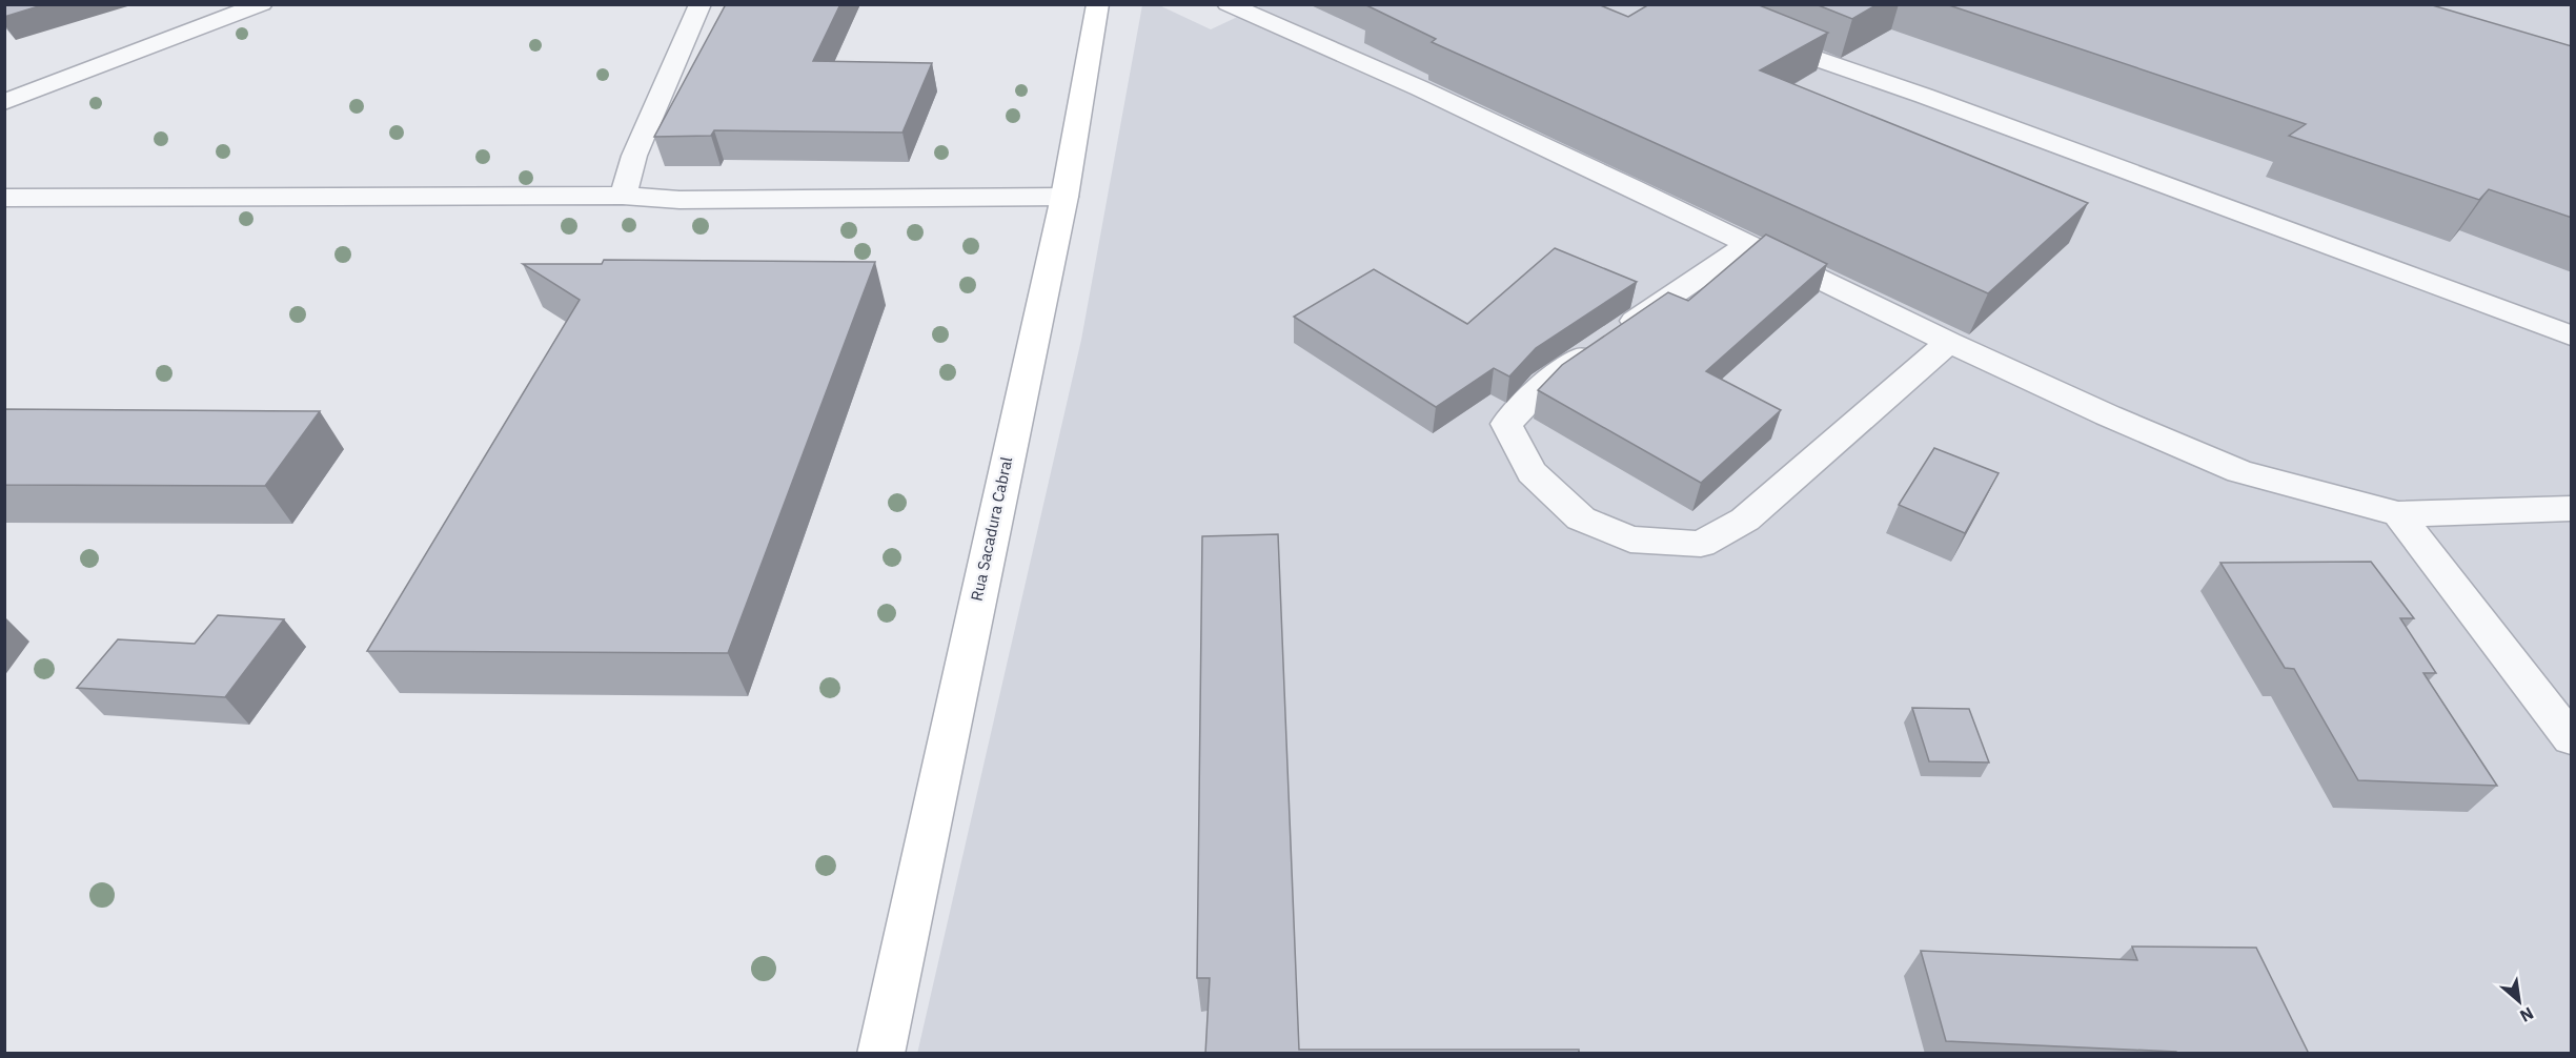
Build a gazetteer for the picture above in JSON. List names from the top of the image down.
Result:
{
  "streets": {
    "main road": ["Rua Sacadura Cabral"]
  },
  "north": "bottom right"
}
